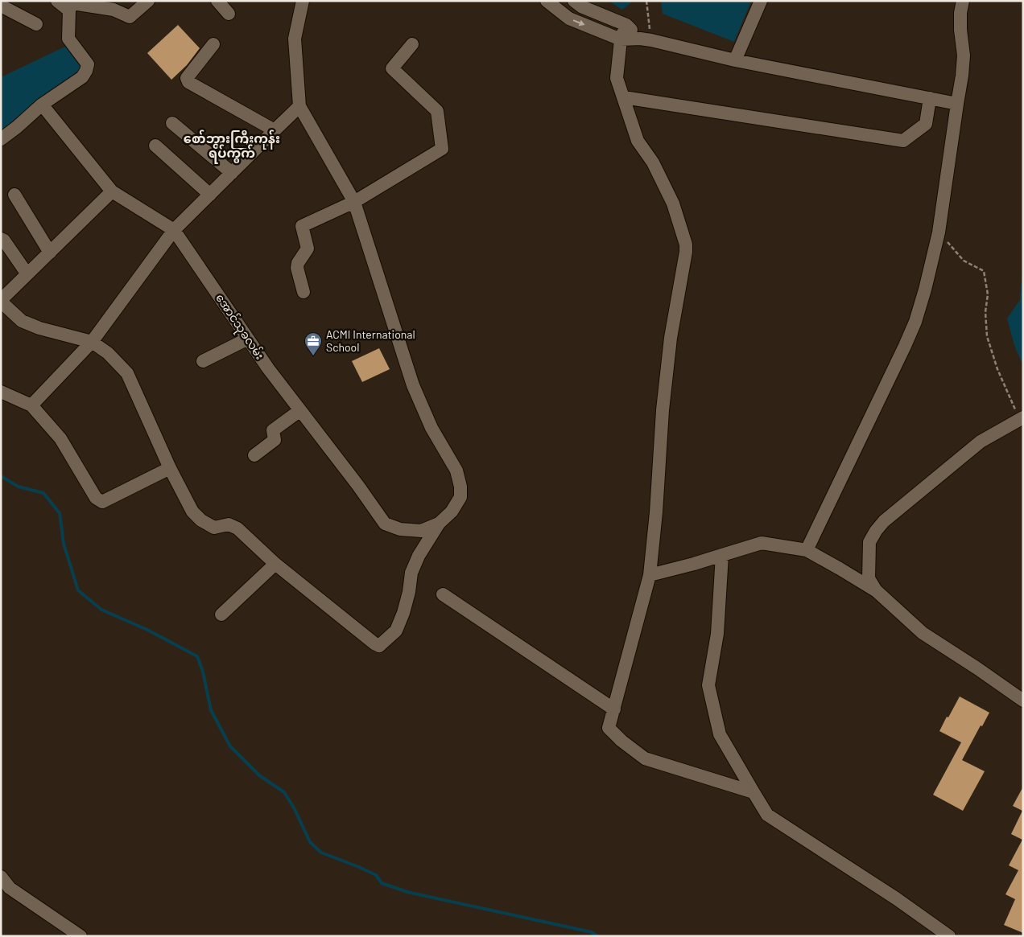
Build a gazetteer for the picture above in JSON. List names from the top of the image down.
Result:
{
  "streets": {
    "street": ["အောင်သုခလမ်း"]
  },
  "districts": ["စော်ဘွားကြီးကုန်း ရပ်ကွက်"],
  "places": {
    "office": ["ACMI International School"]
  }
}
